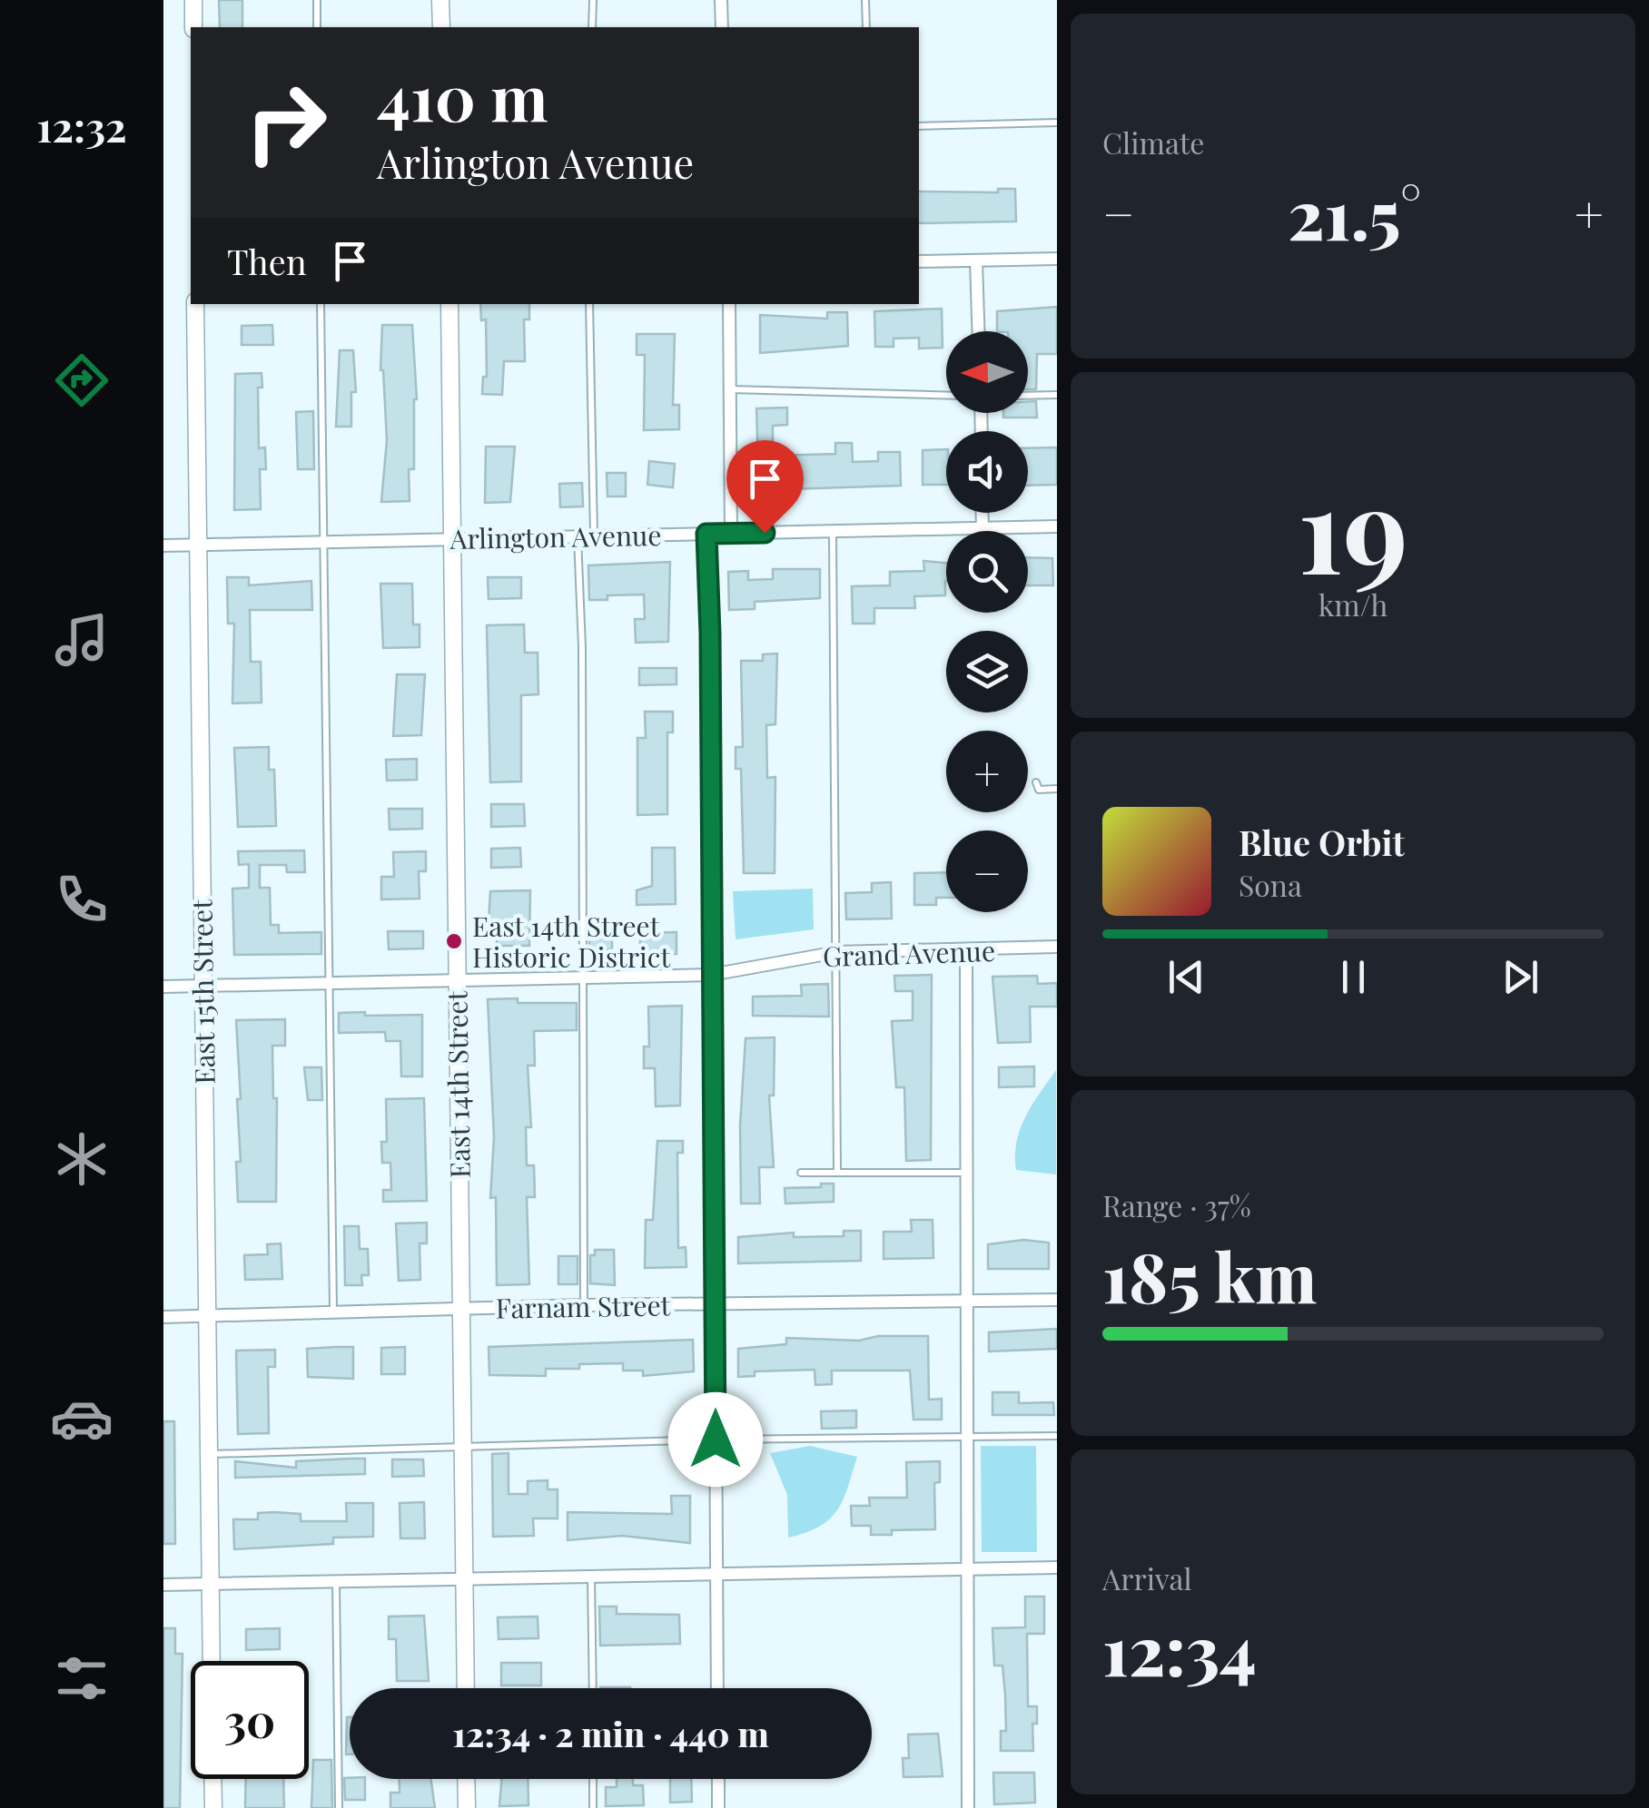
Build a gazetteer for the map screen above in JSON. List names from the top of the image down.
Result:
{
  "streets": {
    "street": [
      "Arlington Avenue",
      "Grand Avenue",
      "East 15th Street",
      "East 14th Street",
      "Farnam Street"
    ]
  },
  "crossings": [
    ["Arlington Avenue", "East 15th Street"],
    ["Arlington Avenue", "East 14th Street"],
    ["Grand Avenue", "East 15th Street"],
    ["Grand Avenue", "East 14th Street"],
    ["East 15th Street", "Farnam Street"],
    ["East 14th Street", "Farnam Street"]
  ],
  "places": ["East 14th Street Historic District"],
  "north": "left",
  "page": {
    "tabs": "12:32",
    "tile": [
      "Climate",
      ["19", "km/h"],
      ["Range · 37%", "185 km"],
      ["Arrival", "12:34"]
    ],
    "turn": ["410 m", "Arlington Avenue"],
    "heat": ["−", "21.5°", "+"],
    "then": "Then",
    "map_buttons": ["+", "−"],
    "song": ["Blue Orbit", "Sona"],
    "limit": "30",
    "trip": "12:34 · 2 min · 440 m"
  }
}
